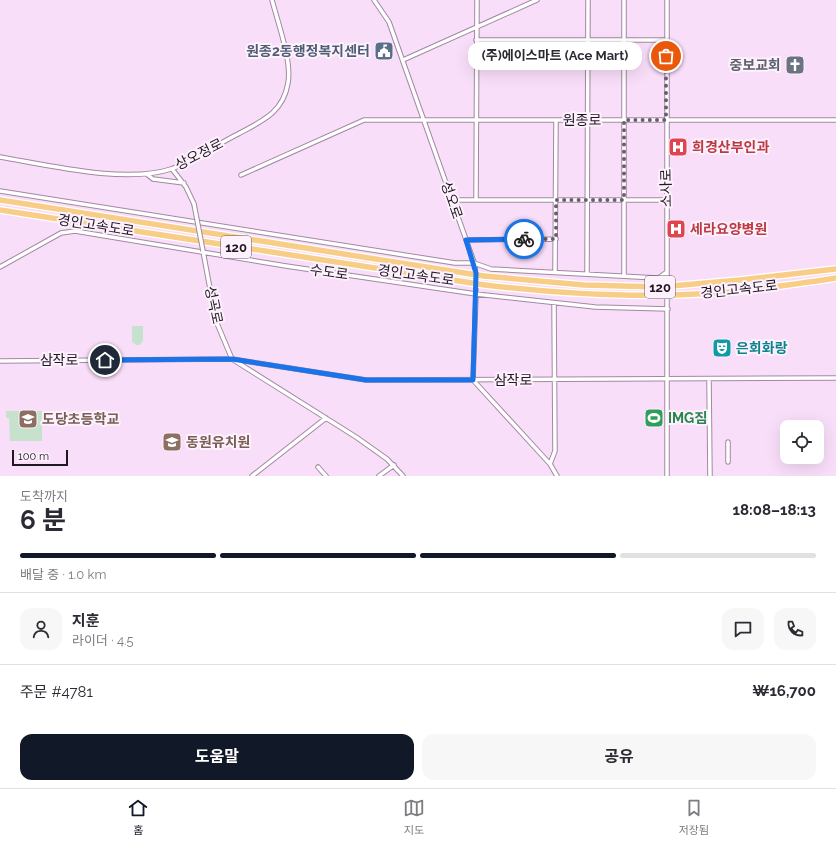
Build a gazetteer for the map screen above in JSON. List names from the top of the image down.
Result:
{
  "streets": {
    "highway": ["경인고속도로", "120"],
    "street": [
      "원종로",
      "상오정로",
      "소사로",
      "성오로",
      "수도로",
      "성곡로",
      "삼작로"
    ]
  },
  "crossings": [
    ["원종로", "소사로"],
    ["원종로", "성오로"],
    ["상오정로", "성곡로"],
    ["성오로", "수도로"],
    ["성오로", "삼작로"],
    ["수도로", "성곡로"],
    ["성곡로", "삼작로"]
  ],
  "places": {
    "public building": ["원종2동행정복지센터"],
    "other": ["(주)에이스마트 (Ace Mart)"],
    "church": ["중보교회"],
    "hospital": ["희경산부인과", "세라요양병원"],
    "theatre": ["은회화랑"],
    "sports": ["IMG짐"],
    "school or university": ["도당초등학교", "동원유치원"]
  },
  "scale_bar": "100 m",
  "page": {
    "bubble": "(주)에이스마트 (Ace Mart)",
    "scale": "100 m",
    "heading": ["6 분", "도착까지", "18:08–18:13"],
    "panel": [
      "지훈",
      "라이더 · 4.5",
      "주문 #4781",
      "₩16,700"
    ],
    "bar": "배달 중 · 1.0 km",
    "buttons": ["도움말", "공유"],
    "tabs": ["홈", "지도", "저장됨"]
  }
}
